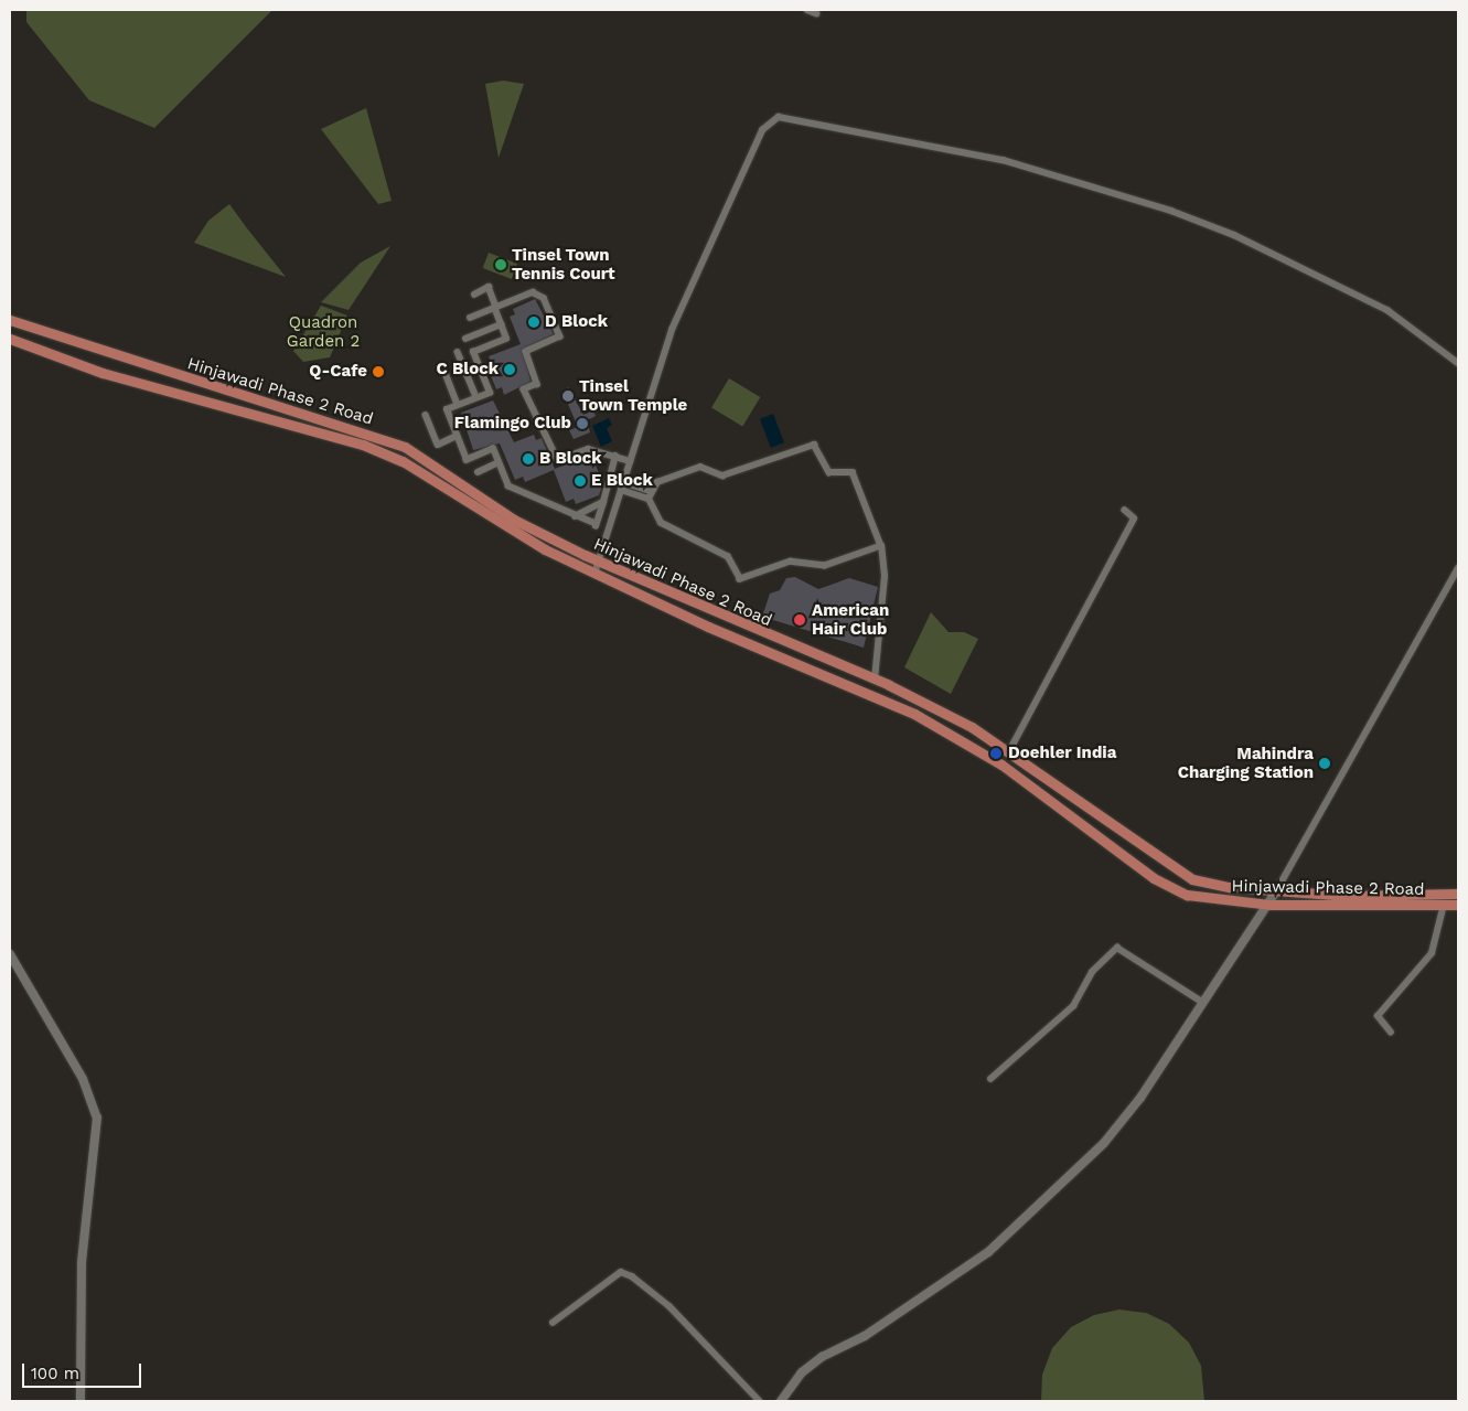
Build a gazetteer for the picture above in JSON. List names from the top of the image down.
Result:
{
  "streets": {
    "main road": ["Hinjawadi Phase 2 Road"]
  },
  "parks": ["Quadron Garden 2"],
  "places": [
    "Tinsel Town Tennis Court",
    "D Block",
    "C Block",
    "Q-Cafe",
    "Tinsel Town Temple",
    "Flamingo Club",
    "B Block",
    "E Block",
    "American Hair Club",
    "Doehler India",
    "Mahindra Charging Station"
  ],
  "scale_bar": "100 m"
}
